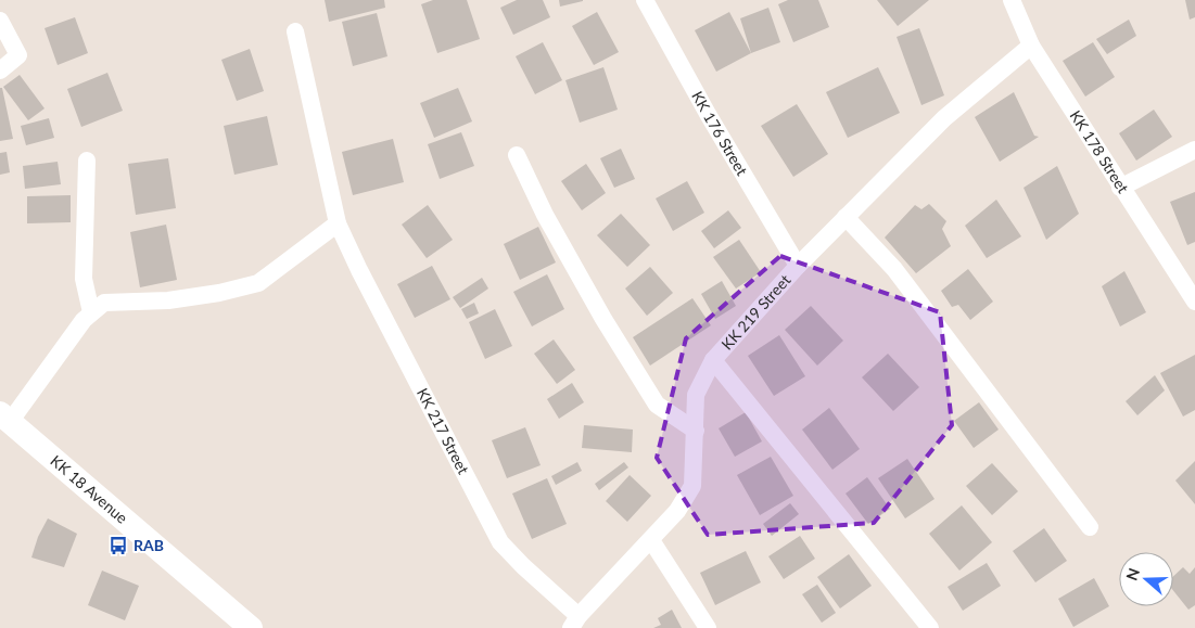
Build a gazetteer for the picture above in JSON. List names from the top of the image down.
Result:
{
  "streets": {
    "main road": ["KK 18 Avenue"],
    "street": [
      "KK 176 Street",
      "KK 178 Street",
      "KK 219 Street",
      "KK 217 Street"
    ]
  },
  "crossings": [
    ["KK 176 Street", "KK 219 Street"],
    ["KK 178 Street", "KK 219 Street"],
    ["KK 219 Street", "KK 217 Street"]
  ],
  "places": {
    "bus stop": ["RAB"]
  },
  "north": "left"
}
